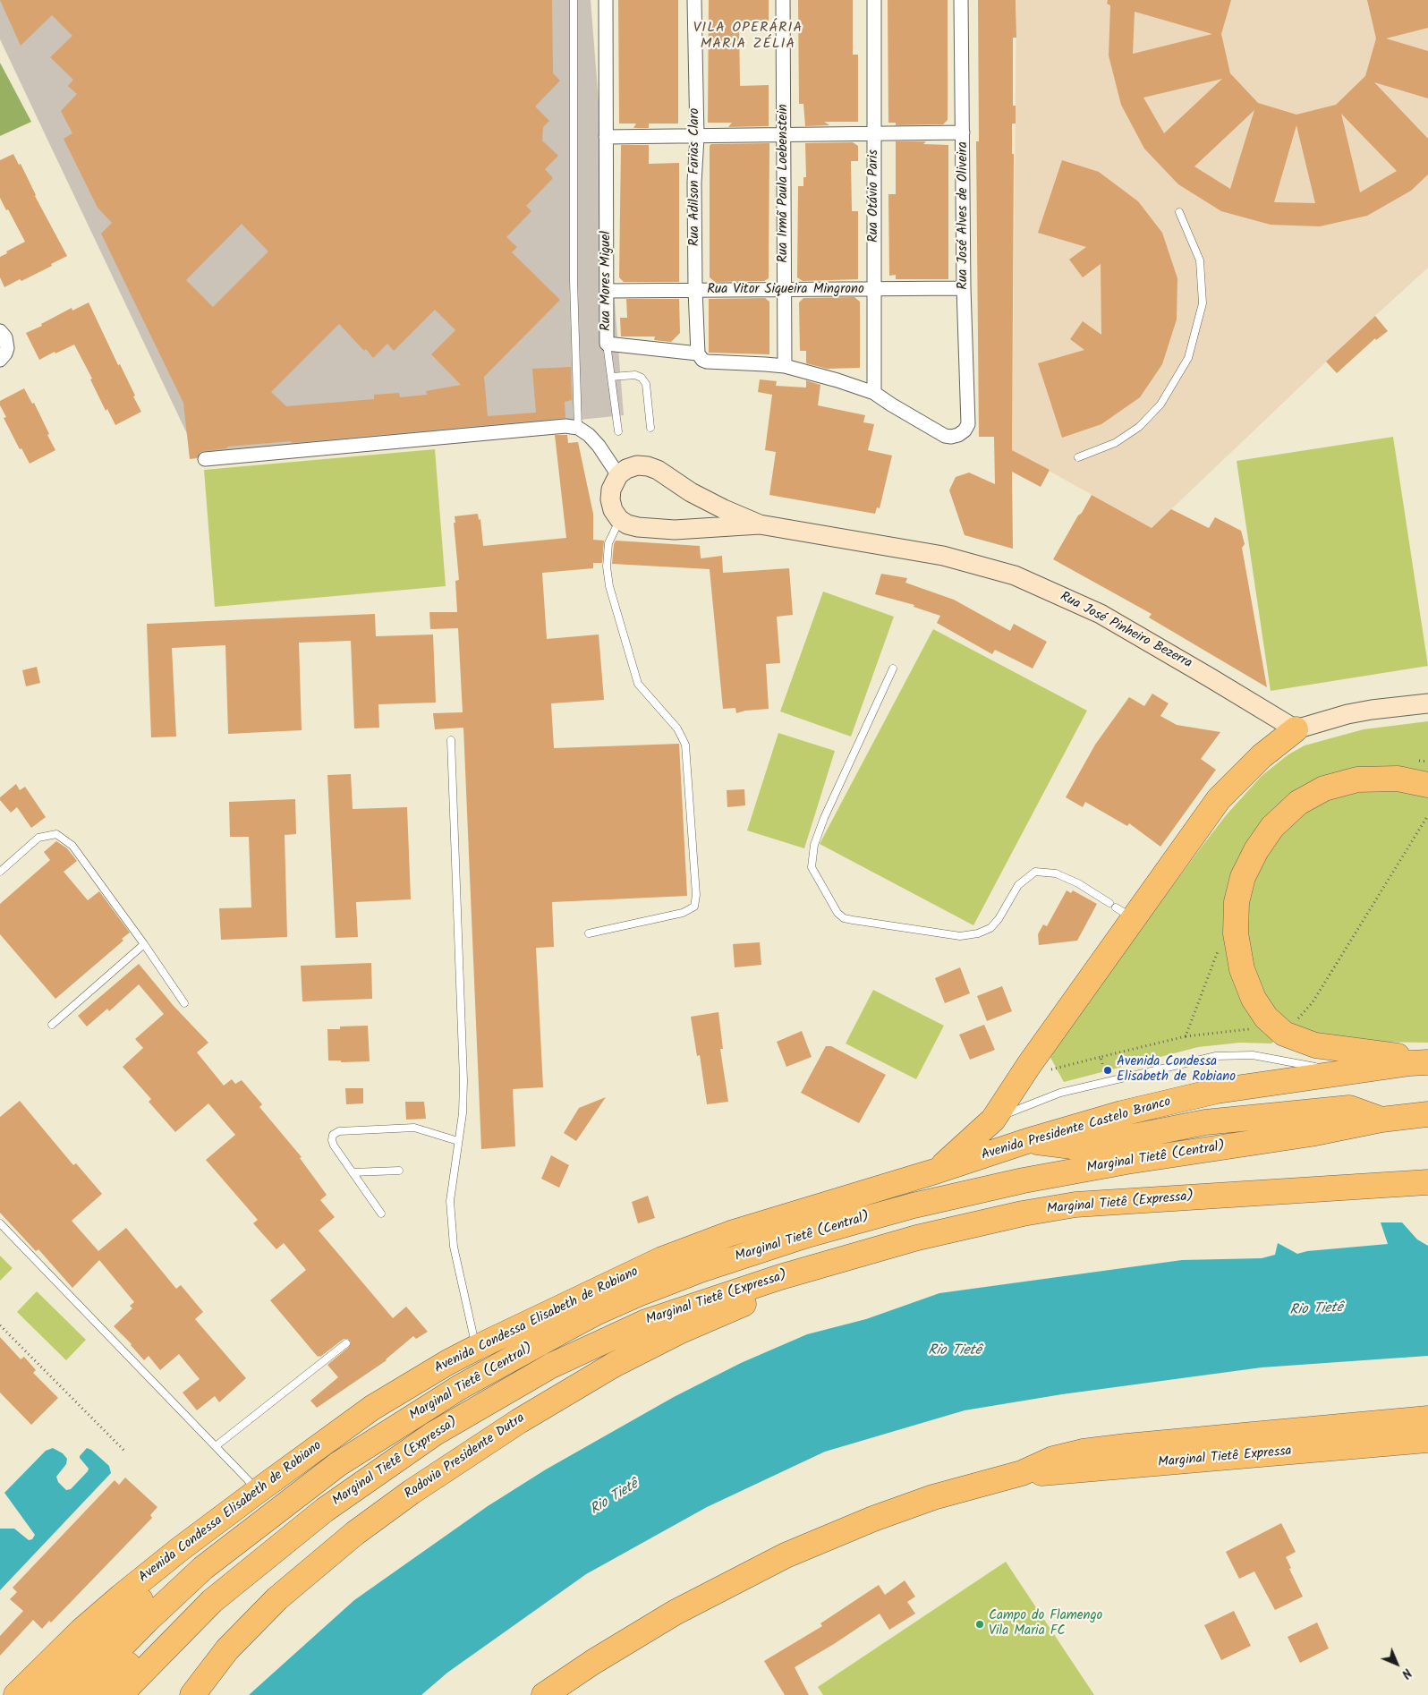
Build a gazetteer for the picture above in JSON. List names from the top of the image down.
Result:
{
  "streets": {
    "highway": [
      "Avenida Presidente Castelo Branco",
      "Marginal Tietê (Central)",
      "Marginal Tietê (Expressa)",
      "Avenida Condessa Elisabeth de Robiano",
      "Rodovia Presidente Dutra",
      "Marginal Tietê Expressa"
    ],
    "street": [
      "Rua Adilson Farias Claro",
      "Rua Irmã Paula Loebenstein",
      "Rua Otávio Paris",
      "Rua José Alves de Oliveira",
      "Rua Mores Miguel",
      "Rua Vitor Siqueira Mingrono",
      "Rua José Pinheiro Bezerra"
    ]
  },
  "crossings": [
    ["Rua Adilson Farias Claro", "Rua Mores Miguel"],
    ["Rua Adilson Farias Claro", "Rua Vitor Siqueira Mingrono"],
    ["Rua Irmã Paula Loebenstein", "Rua Mores Miguel"],
    ["Rua Irmã Paula Loebenstein", "Rua Vitor Siqueira Mingrono"],
    ["Rua Otávio Paris", "Rua Mores Miguel"],
    ["Rua Otávio Paris", "Rua Vitor Siqueira Mingrono"],
    ["Rua José Alves de Oliveira", "Rua Mores Miguel"],
    ["Rua José Alves de Oliveira", "Rua Vitor Siqueira Mingrono"],
    ["Rua Mores Miguel", "Rua Vitor Siqueira Mingrono"],
    ["Avenida Presidente Castelo Branco", "Avenida Condessa Elisabeth de Robiano"],
    ["Marginal Tietê (Expressa)", "Rodovia Presidente Dutra"]
  ],
  "districts": ["VILA OPERÁRIA MARIA ZÉLIA"],
  "water": ["Rio Tietê"],
  "places": ["Avenida Condessa Elisabeth de Robiano", "Campo do Flamengo Vila Maria FC"],
  "north": "bottom right"
}
